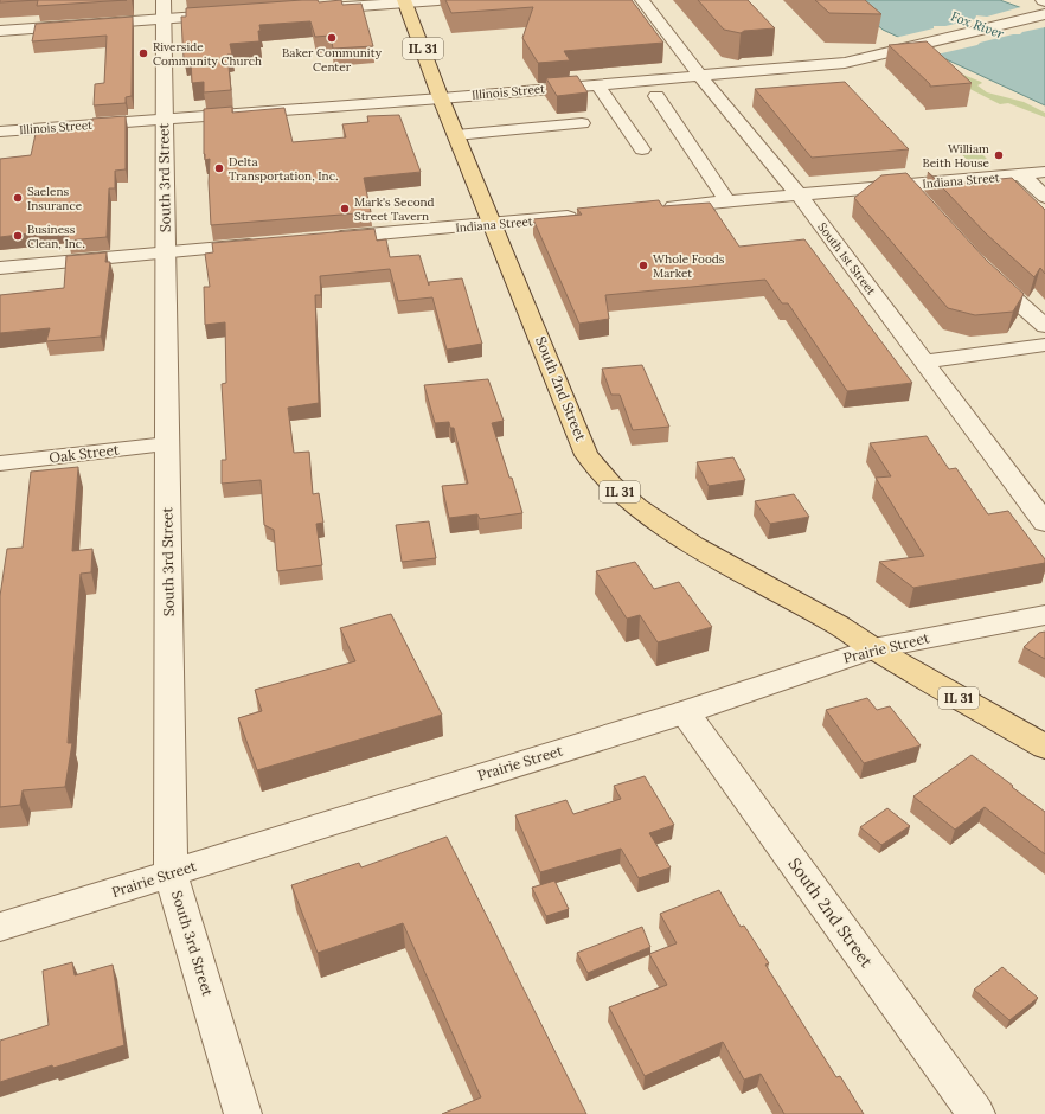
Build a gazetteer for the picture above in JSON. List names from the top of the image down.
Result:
{
  "streets": {
    "main road": ["IL 31", "South 2nd Street"],
    "street": [
      "Illinois Street",
      "South 3rd Street",
      "Indiana Street",
      "South 1st Street",
      "Oak Street",
      "Prairie Street"
    ]
  },
  "crossings": [
    ["IL 31", "South 2nd Street"],
    ["IL 31", "Prairie Street"],
    ["Illinois Street", "South 3rd Street"],
    ["Illinois Street", "South 1st Street"],
    ["Illinois Street", "South 2nd Street"],
    ["South 3rd Street", "Oak Street"],
    ["South 3rd Street", "Prairie Street"],
    ["Indiana Street", "South 1st Street"],
    ["Indiana Street", "South 2nd Street"],
    ["South 2nd Street", "Prairie Street"]
  ],
  "water": ["Fox River"],
  "places": [
    "Baker Community Center",
    "Riverside Community Church",
    "William Beith House",
    "Delta Transportation, Inc.",
    "Saelens Insurance",
    "Mark's Second Street Tavern",
    "Business Clean, Inc.",
    "Whole Foods Market"
  ]
}
